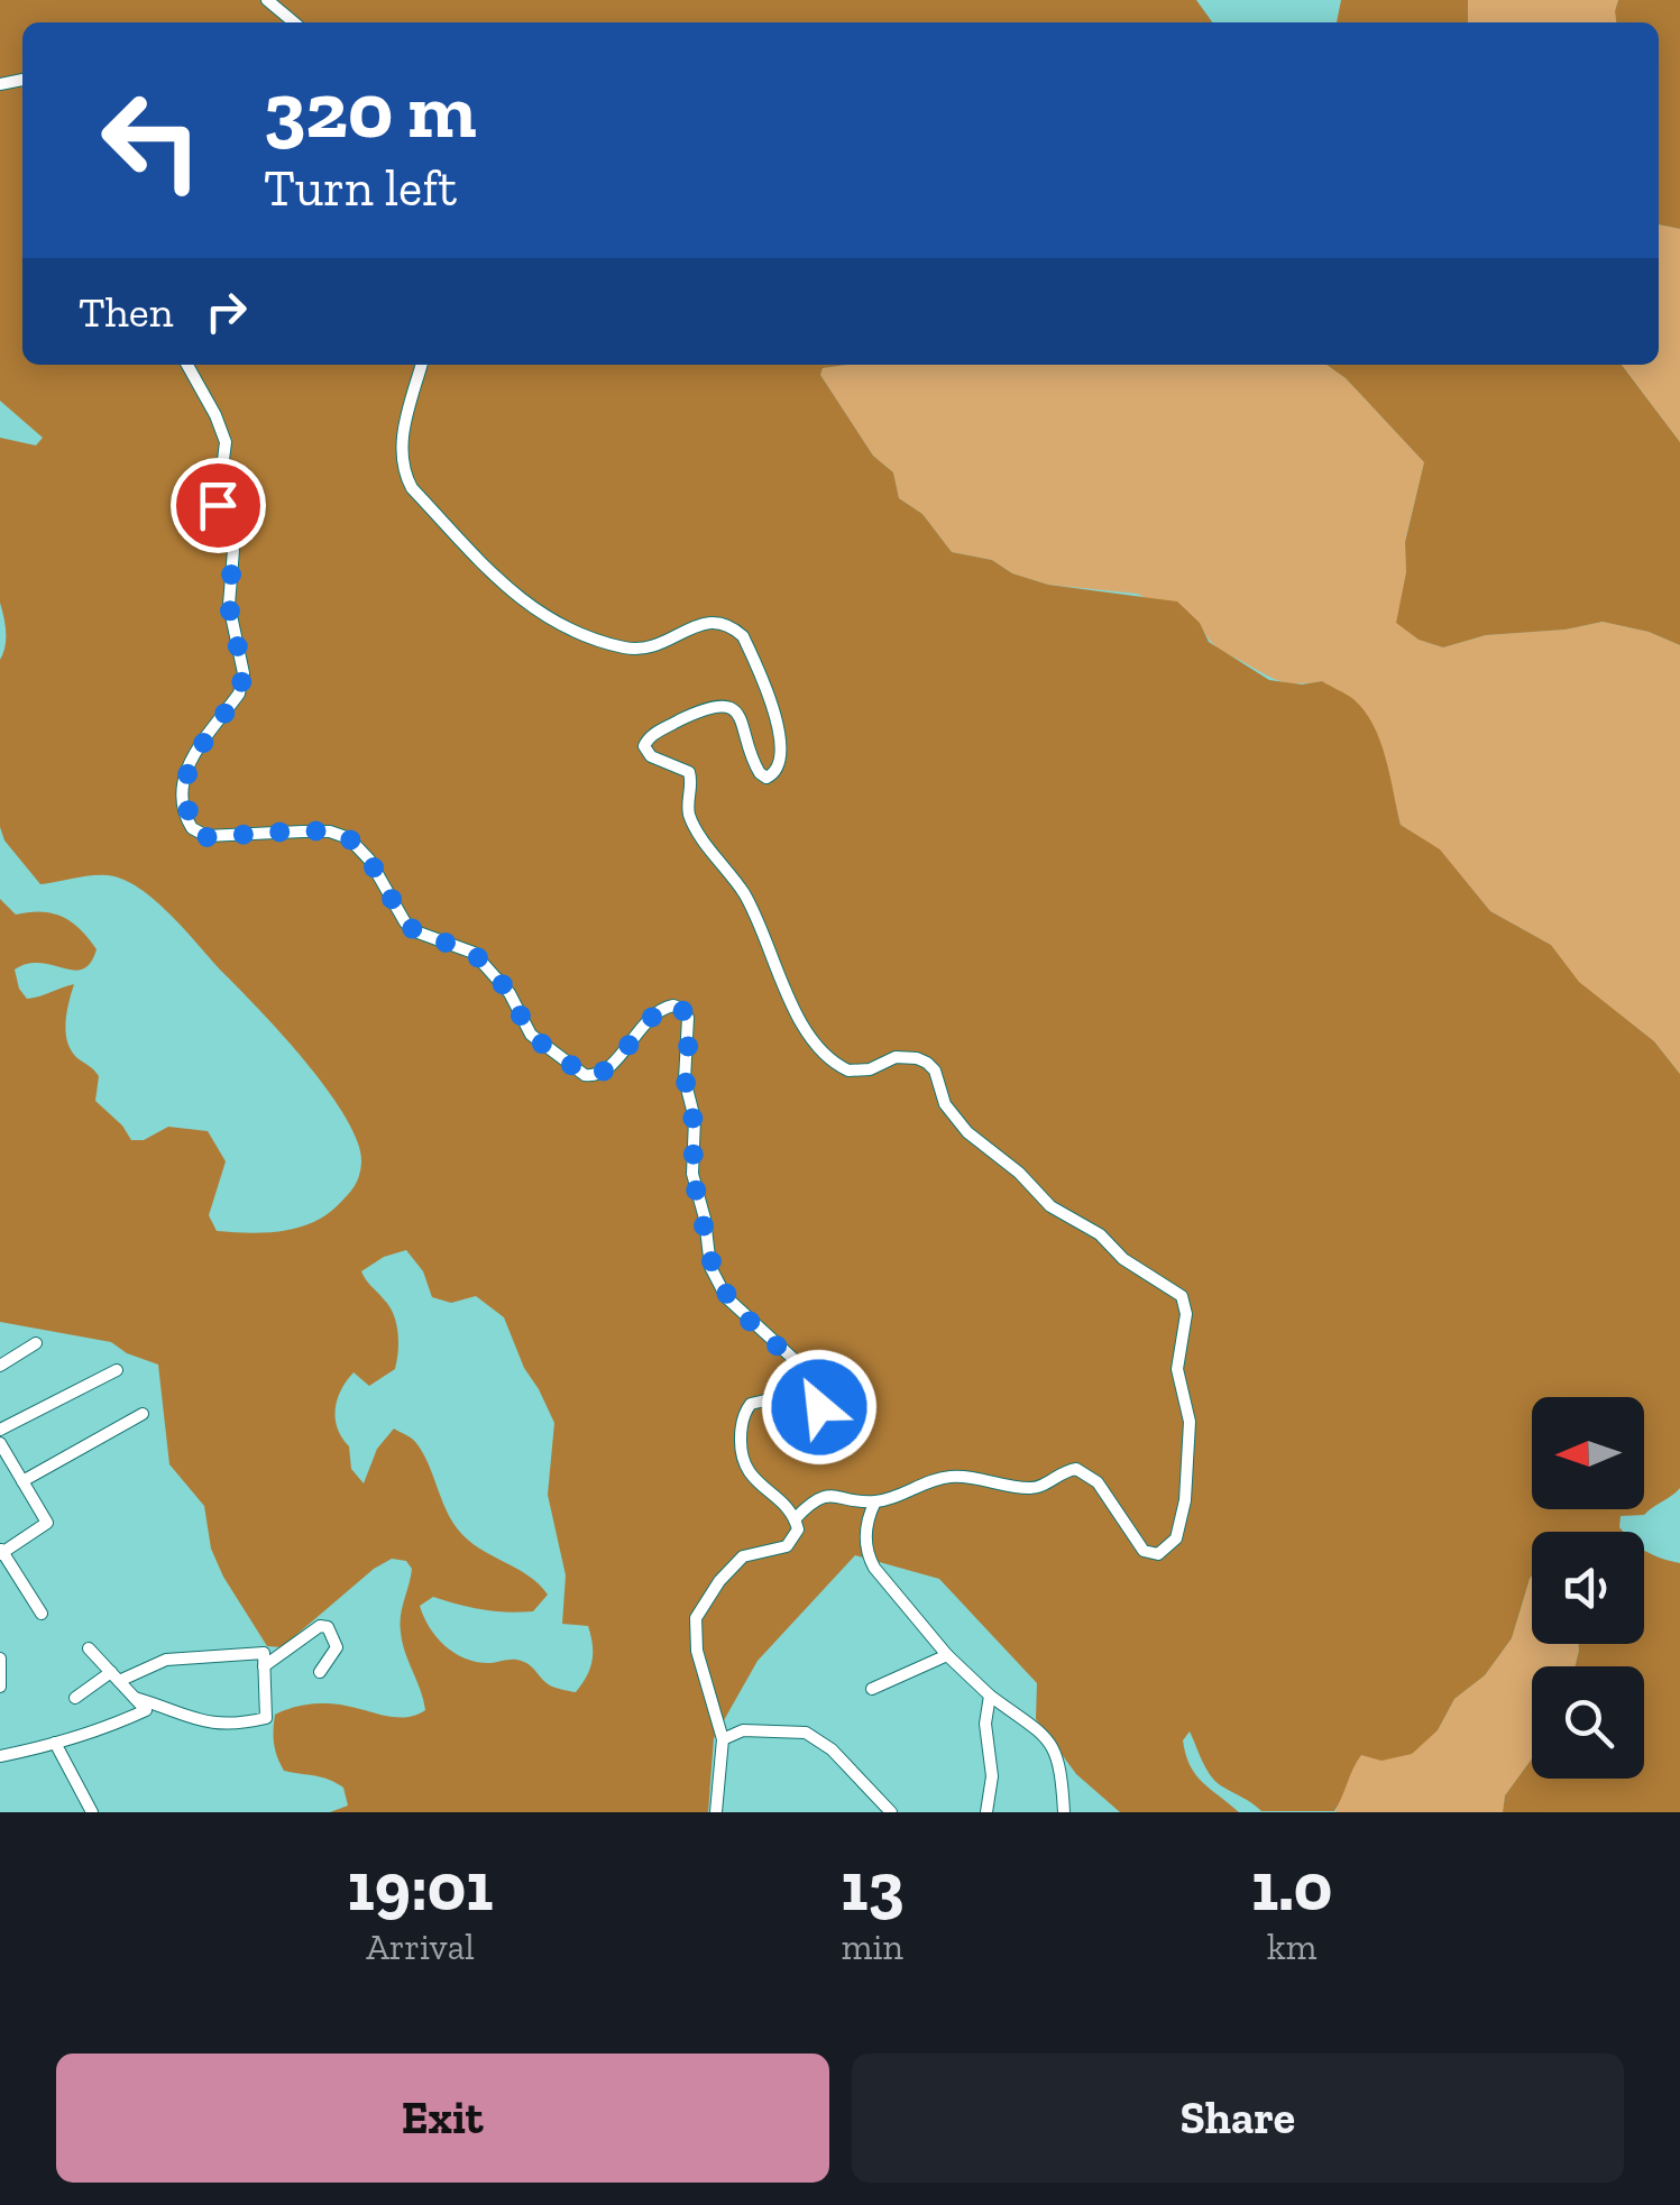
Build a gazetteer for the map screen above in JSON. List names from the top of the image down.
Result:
{
  "north": "left",
  "page": {
    "turn": ["320 m", "Turn left"],
    "then": "Then",
    "eta": [
      "19:01",
      "Arrival",
      "13",
      "min",
      "1.0",
      "km"
    ],
    "buttons": ["Exit", "Share"]
  }
}
